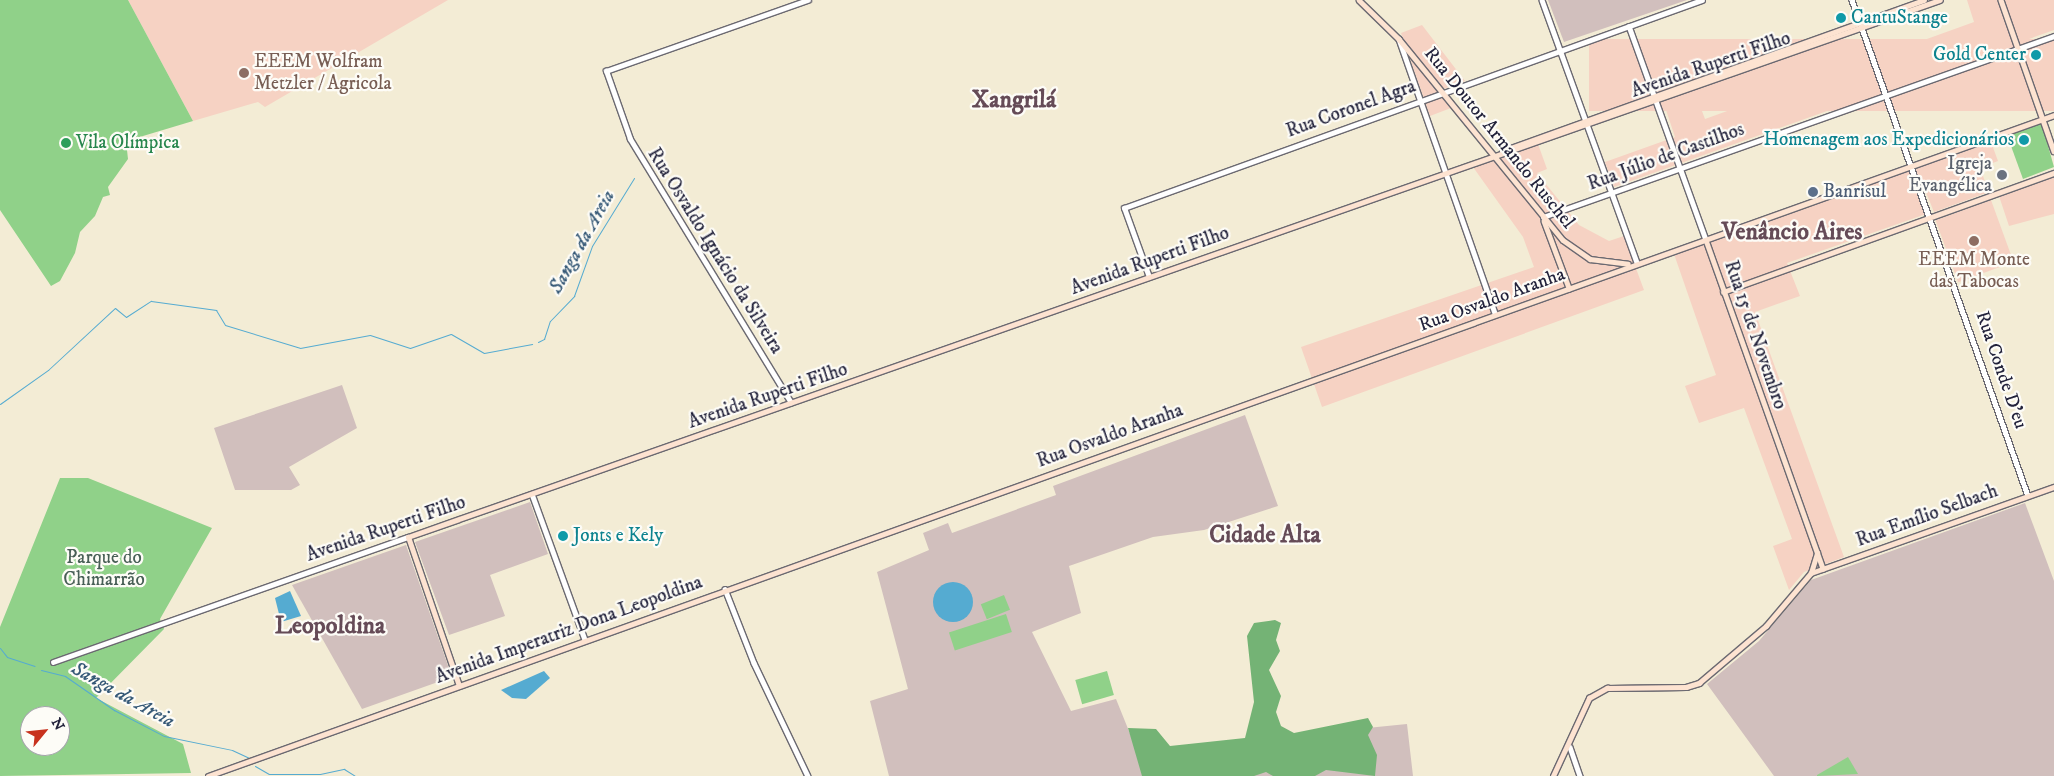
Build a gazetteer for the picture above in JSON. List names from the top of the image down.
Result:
{
  "streets": {
    "main road": [
      "Avenida Ruperti Filho",
      "Rua Doutor Armando Ruschel",
      "Rua Osvaldo Aranha",
      "Rua 15 de Novembro",
      "Rua Emílio Selbach",
      "Avenida Imperatriz Dona Leopoldina"
    ],
    "street": [
      "Rua Coronel Agra",
      "Rua Júlio de Castilhos",
      "Rua Osvaldo Ignácio da Silveira",
      "Rua Conde D'eu"
    ]
  },
  "crossings": [
    ["Avenida Ruperti Filho", "Rua Coronel Agra"],
    ["Avenida Ruperti Filho", "Rua Doutor Armando Ruschel"],
    ["Avenida Ruperti Filho", "Rua Osvaldo Ignácio da Silveira"],
    ["Avenida Ruperti Filho", "Rua 15 de Novembro"],
    ["Avenida Ruperti Filho", "Rua Conde D'eu"],
    ["Rua Coronel Agra", "Rua Doutor Armando Ruschel"],
    ["Rua Coronel Agra", "Rua 15 de Novembro"],
    ["Rua Doutor Armando Ruschel", "Rua Júlio de Castilhos"],
    ["Rua Doutor Armando Ruschel", "Rua Osvaldo Aranha"],
    ["Rua Júlio de Castilhos", "Rua 15 de Novembro"],
    ["Rua Júlio de Castilhos", "Rua Conde D'eu"],
    ["Rua Osvaldo Aranha", "Rua 15 de Novembro"],
    ["Rua Osvaldo Aranha", "Rua Conde D'eu"],
    ["Rua Osvaldo Aranha", "Avenida Imperatriz Dona Leopoldina"],
    ["Rua 15 de Novembro", "Rua Emílio Selbach"],
    ["Rua Conde D'eu", "Rua Emílio Selbach"]
  ],
  "districts": [
    "Xangrilá",
    "Venâncio Aires",
    "Cidade Alta",
    "Leopoldina"
  ],
  "water": ["Sanga da Areia"],
  "parks": ["Parque do Chimarrão"],
  "places": [
    "CantuStange",
    "Gold Center",
    "EEEM Wolfram Metzler / Agricola",
    "Homenagem aos Expedicionários",
    "Vila Olímpica",
    "Igreja Evangélica",
    "Banrisul",
    "EEEM Monte das Tabocas",
    "Jonts e Kely"
  ],
  "north": "top right"
}
